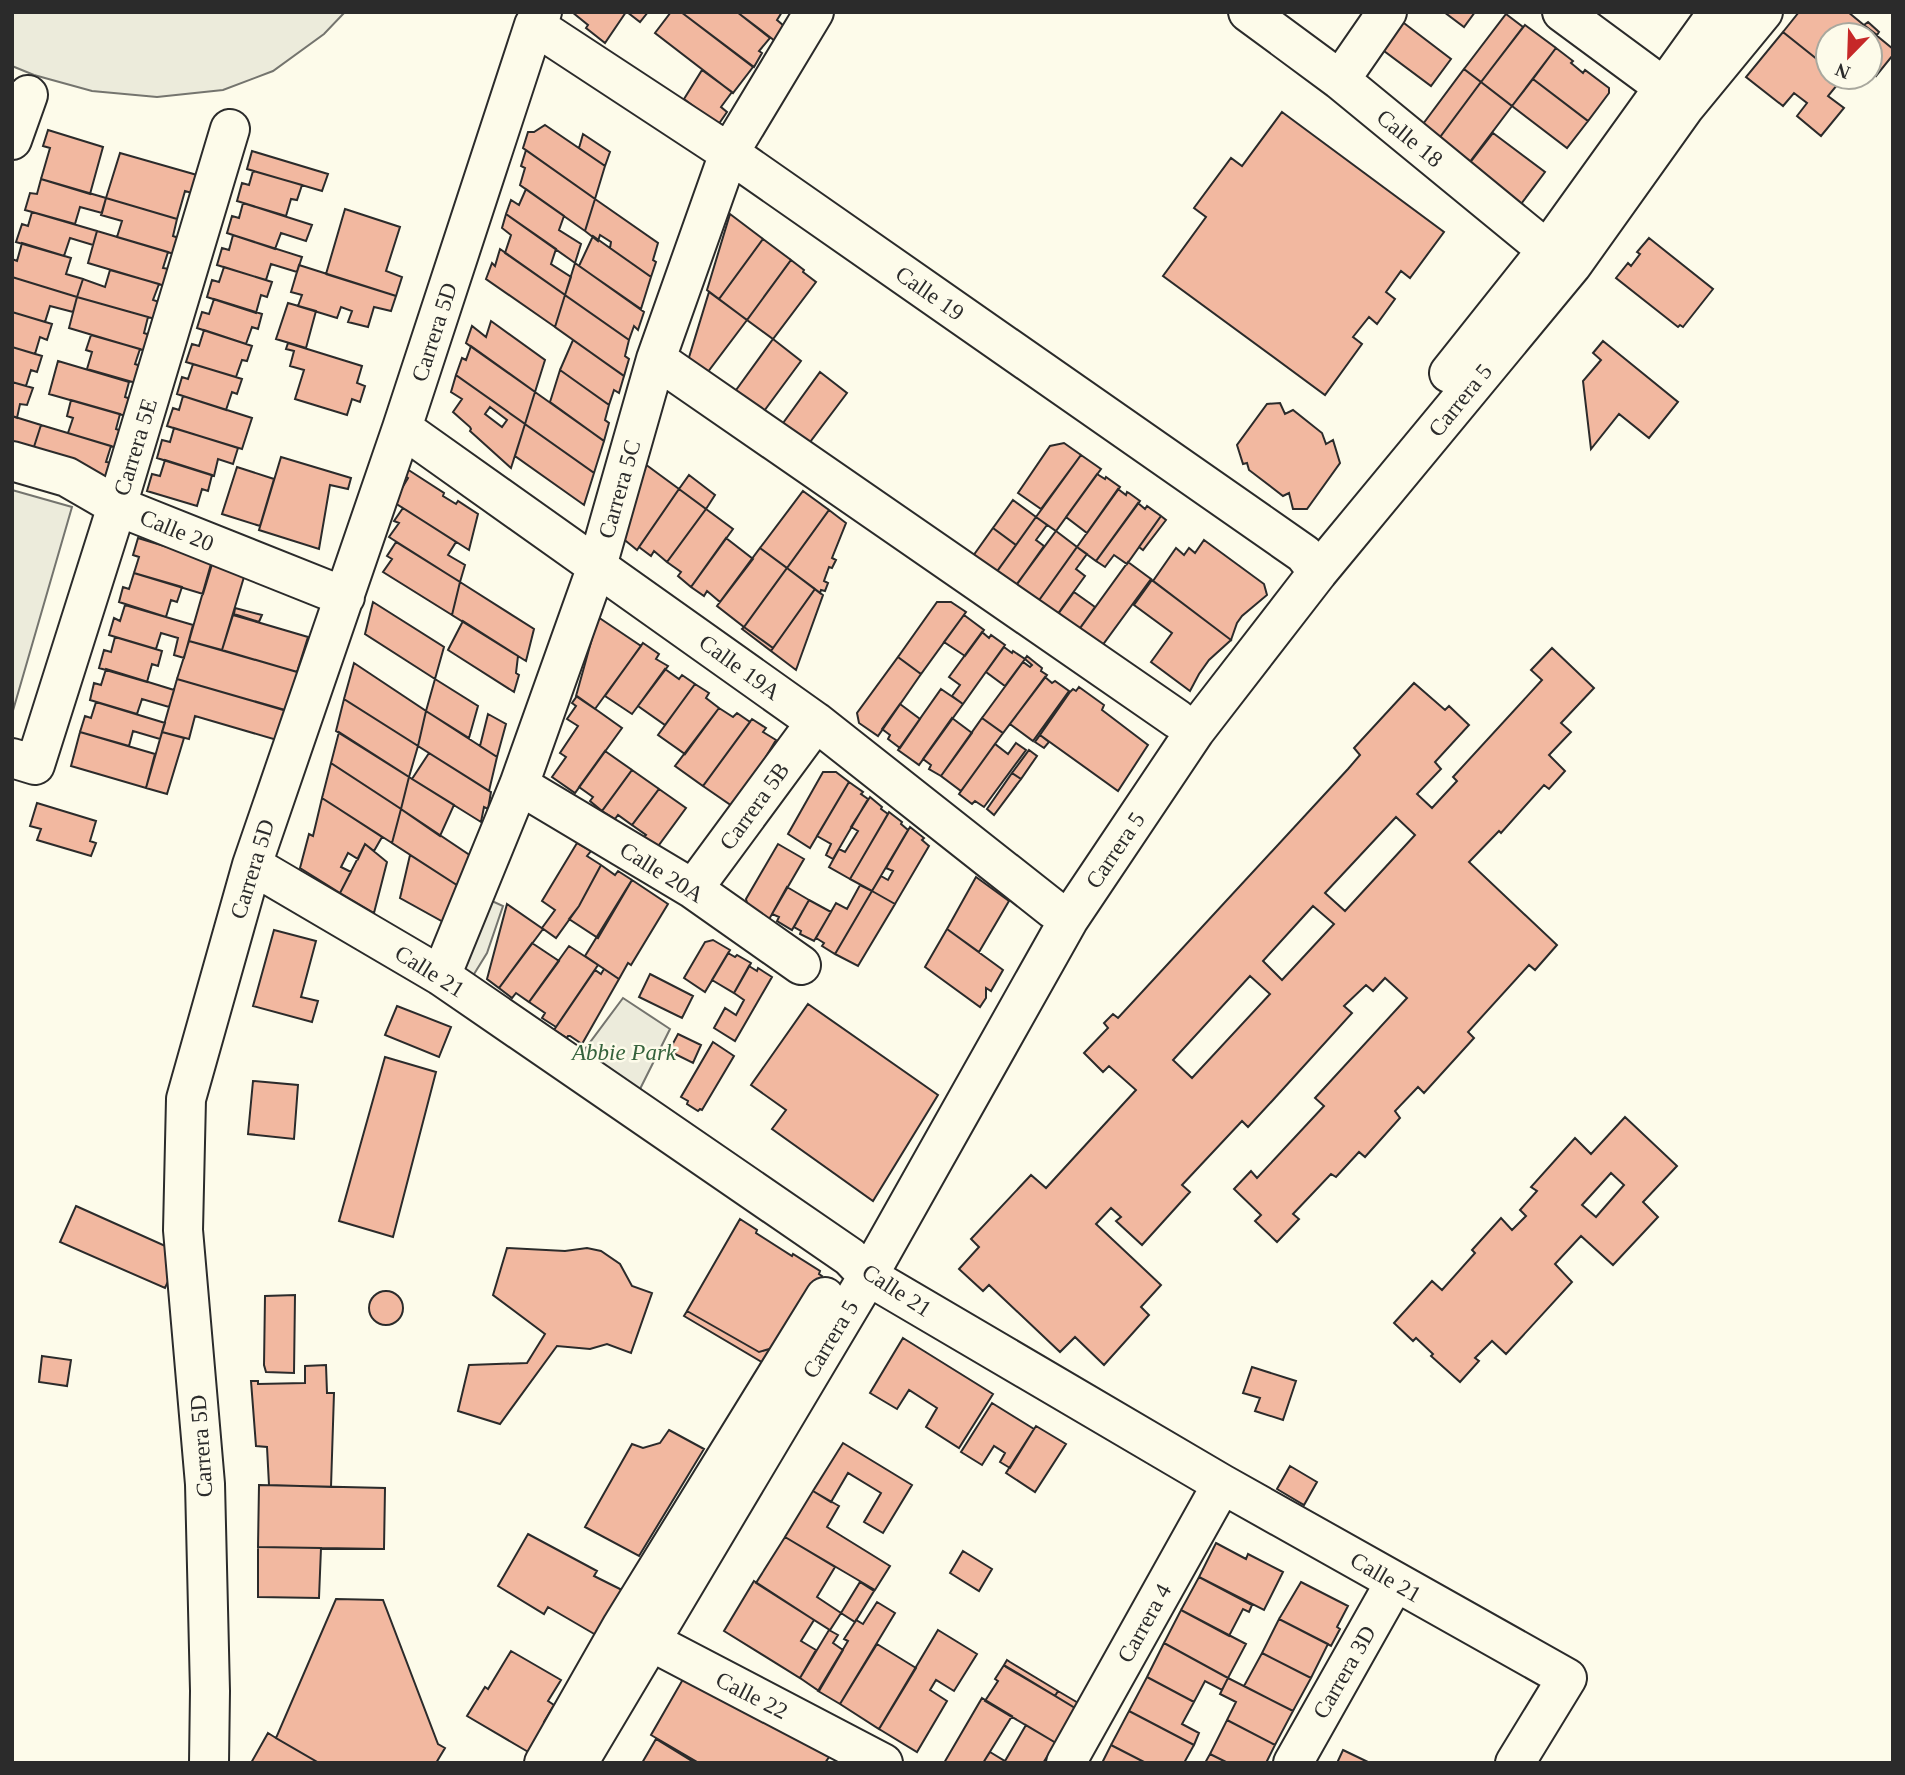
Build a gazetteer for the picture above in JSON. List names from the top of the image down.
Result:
{
  "streets": {
    "street": [
      "Calle 18",
      "Calle 19",
      "Carrera 5D",
      "Carrera 5",
      "Carrera 5E",
      "Carrera 5C",
      "Calle 20",
      "Calle 19A",
      "Carrera 5B",
      "Calle 20A",
      "Calle 21",
      "Carrera 4",
      "Carrera 3D",
      "Calle 22"
    ]
  },
  "crossings": [
    ["Calle 18", "Carrera 5"],
    ["Calle 19", "Carrera 5D"],
    ["Calle 19", "Carrera 5"],
    ["Calle 19", "Carrera 5C"],
    ["Carrera 5D", "Calle 20"],
    ["Carrera 5D", "Calle 19A"],
    ["Carrera 5D", "Calle 21"],
    ["Carrera 5", "Calle 19A"],
    ["Carrera 5", "Calle 21"],
    ["Carrera 5", "Calle 22"],
    ["Carrera 5E", "Calle 20"],
    ["Carrera 5C", "Calle 19A"],
    ["Carrera 5C", "Calle 20A"],
    ["Carrera 5C", "Calle 21"],
    ["Calle 19A", "Carrera 5B"],
    ["Carrera 5B", "Calle 20A"],
    ["Calle 21", "Carrera 4"],
    ["Calle 21", "Carrera 3D"]
  ],
  "parks": ["Abbie Park"],
  "north": "bottom left"
}
